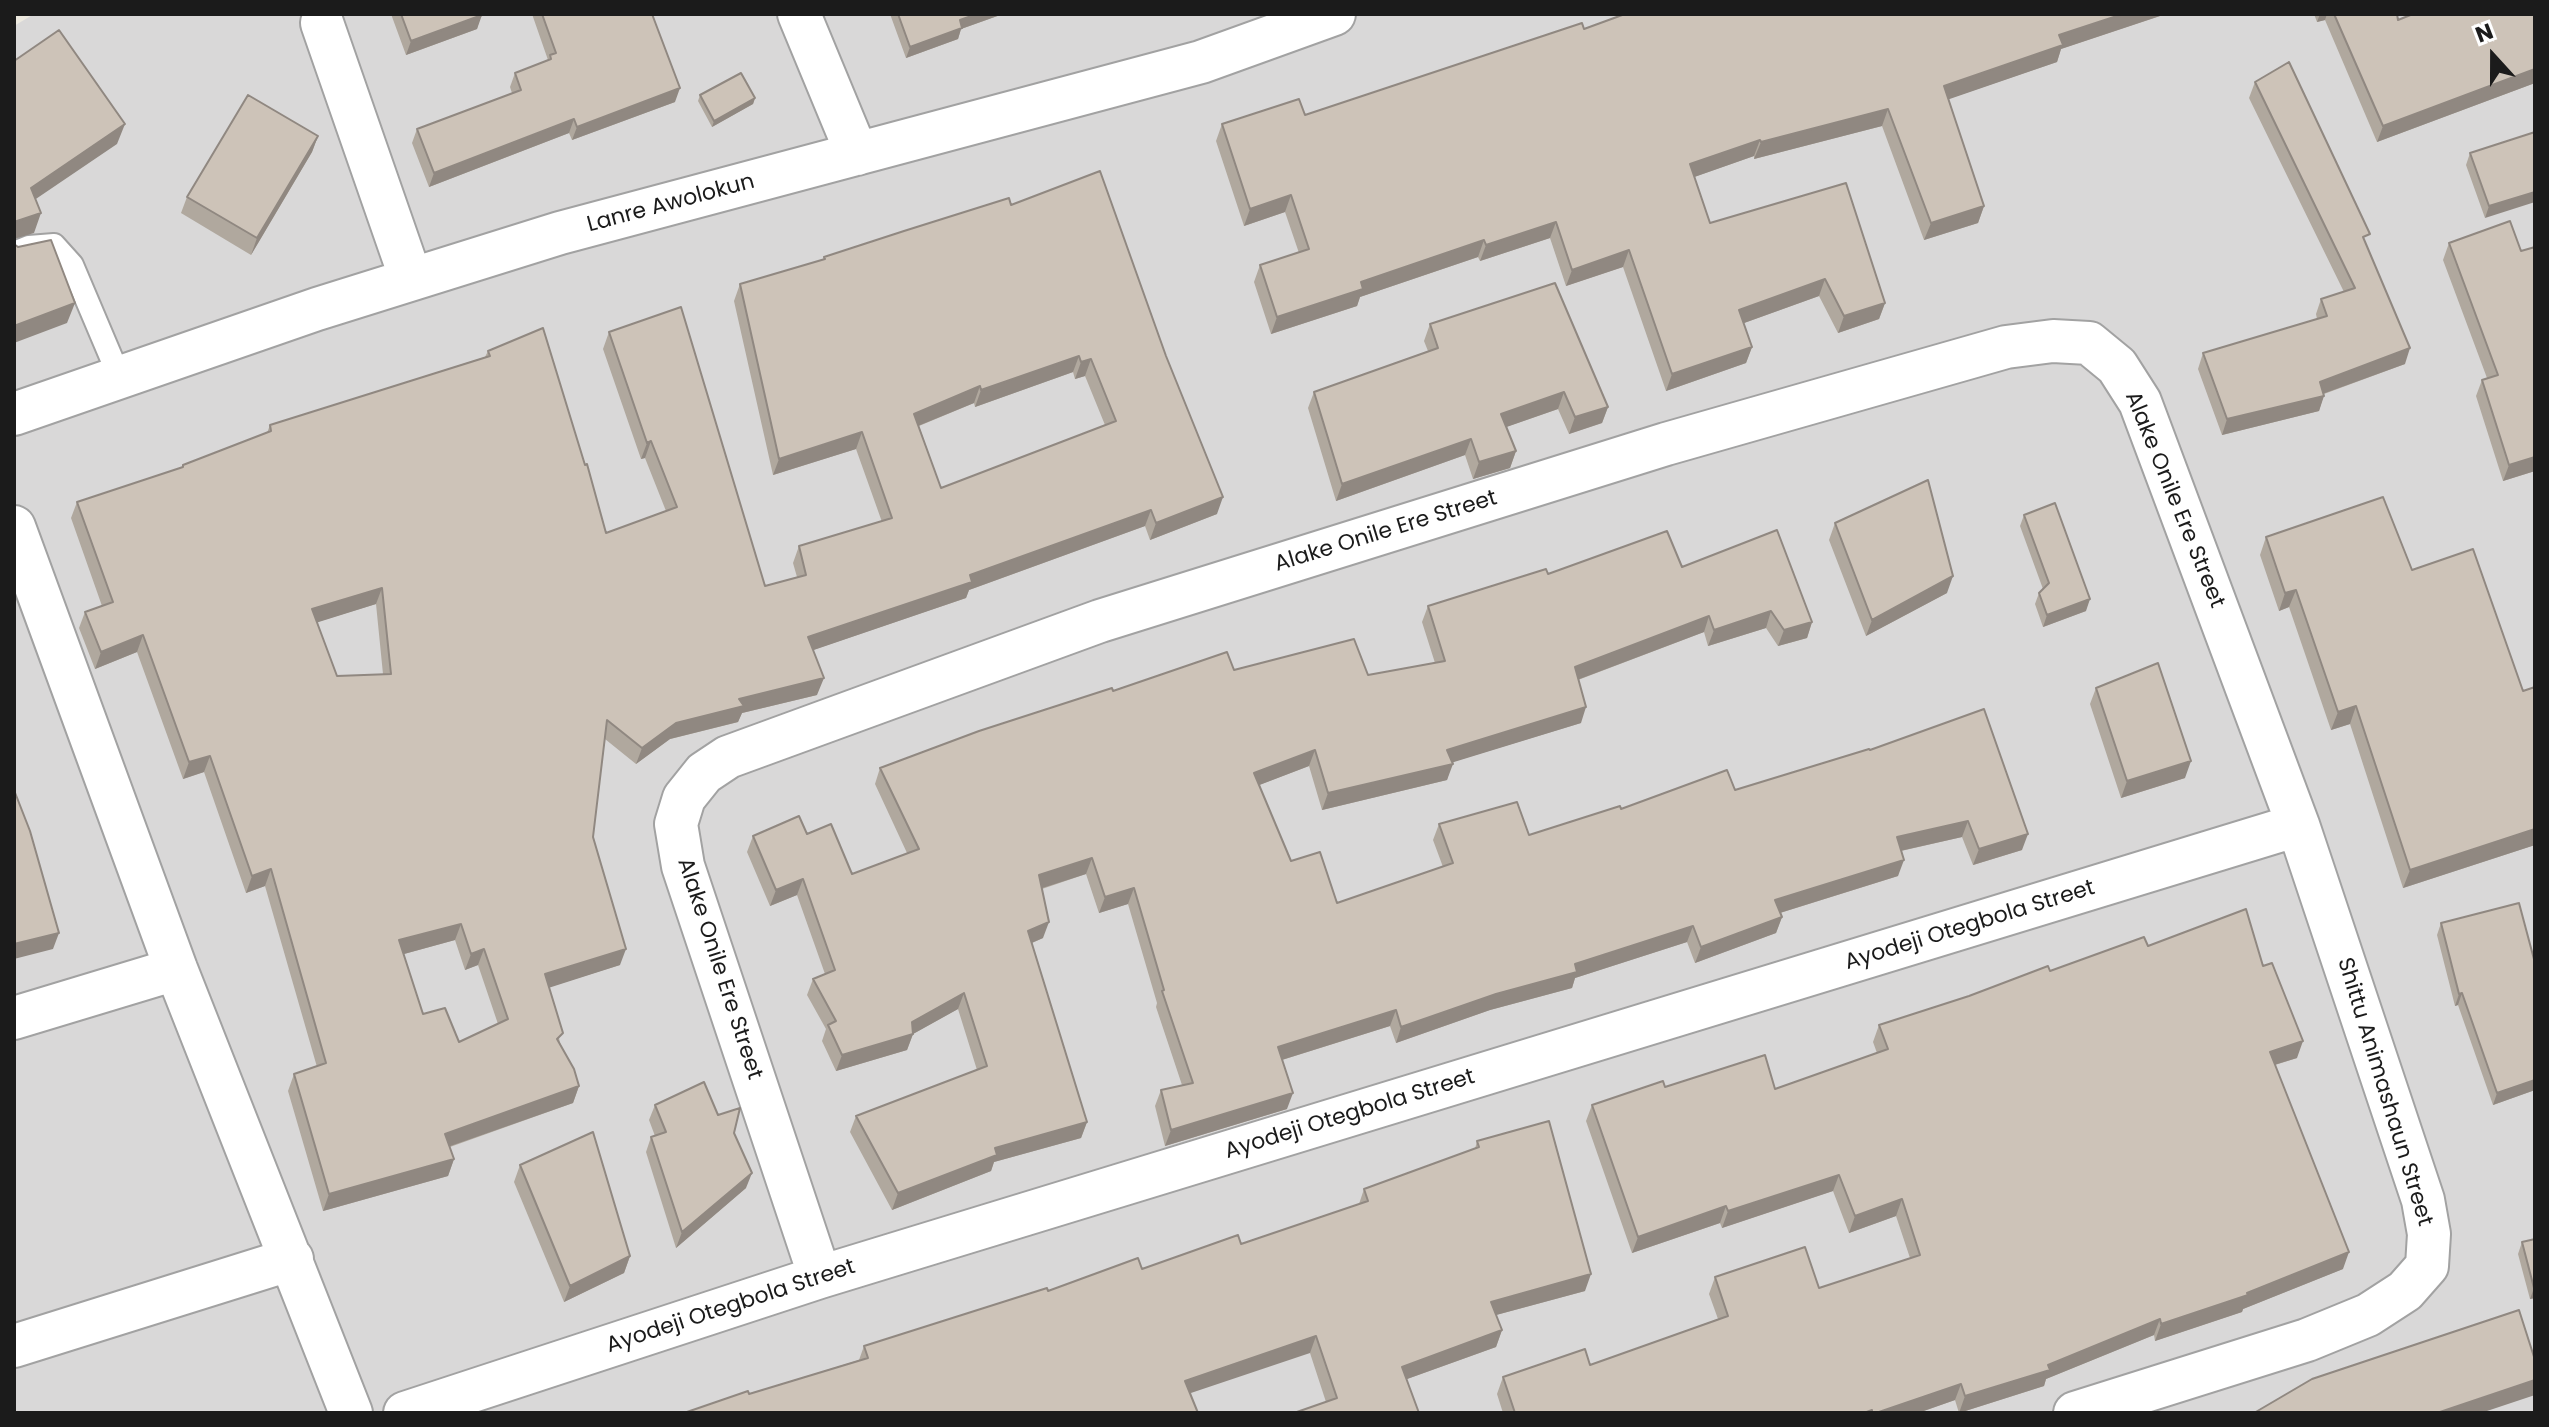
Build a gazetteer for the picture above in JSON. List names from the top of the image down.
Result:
{
  "streets": {
    "street": [
      "Lanre Awolokun",
      "Alake Onile Ere Street",
      "Ayodeji Otegbola Street",
      "Shittu Animashaun Street"
    ]
  },
  "crossings": [
    ["Alake Onile Ere Street", "Ayodeji Otegbola Street"],
    ["Alake Onile Ere Street", "Shittu Animashaun Street"],
    ["Ayodeji Otegbola Street", "Shittu Animashaun Street"]
  ],
  "north": "top"
}
